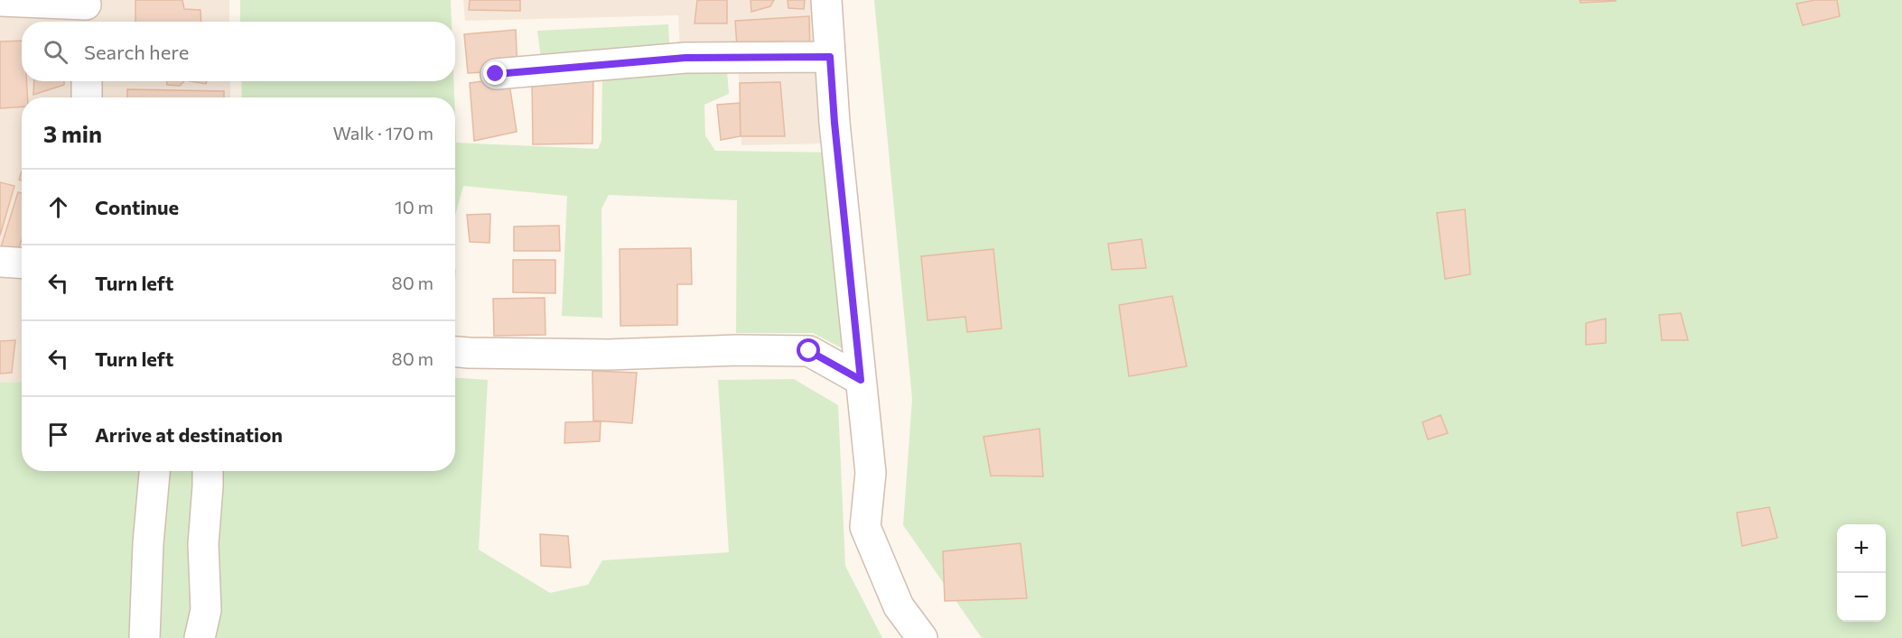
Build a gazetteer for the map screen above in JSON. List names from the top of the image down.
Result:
{
  "page": {
    "search": "Search here",
    "heading": ["3 min", "Walk · 170 m"],
    "list": [
      ["Continue", "10 m"],
      ["Turn left", "80 m"],
      ["Turn left", "80 m"],
      "Arrive at destination"
    ],
    "map_buttons": ["+", "−"]
  }
}
